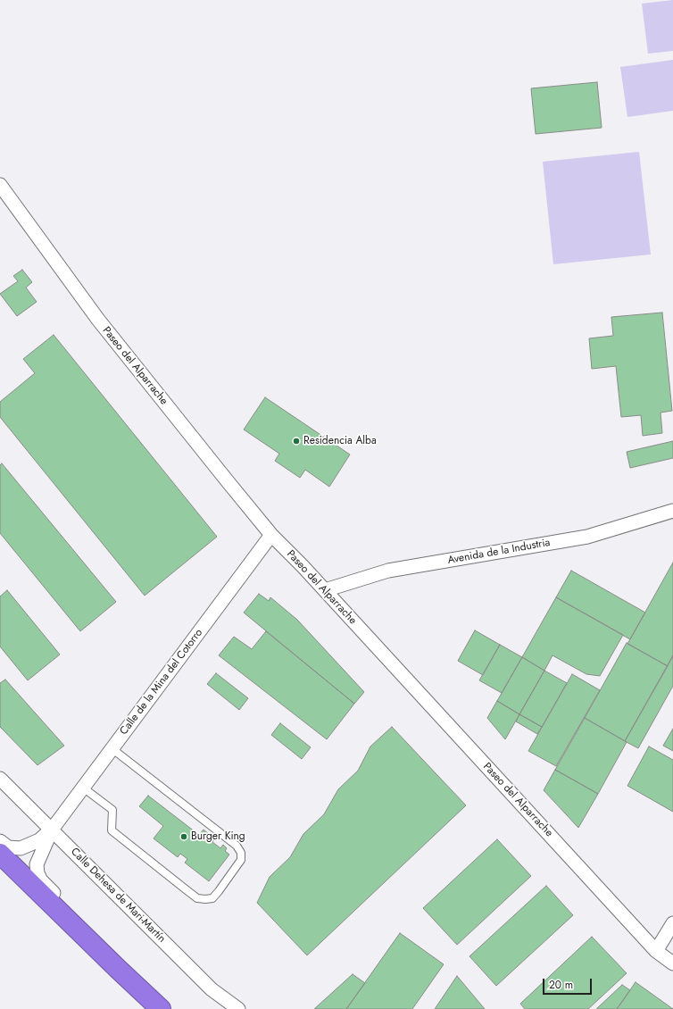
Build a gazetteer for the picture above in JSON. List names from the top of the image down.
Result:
{
  "streets": {
    "street": [
      "Paseo del Alparrache",
      "Avenida de la Industria",
      "Calle de la Mina del Cotorro",
      "Calle Dehesa de Mari-Martín"
    ]
  },
  "crossings": [
    ["Paseo del Alparrache", "Avenida de la Industria"],
    ["Paseo del Alparrache", "Calle de la Mina del Cotorro"],
    ["Calle de la Mina del Cotorro", "Calle Dehesa de Mari-Martín"]
  ],
  "places": ["Residencia Alba", "Burger King"],
  "scale_bar": "20 m"
}
